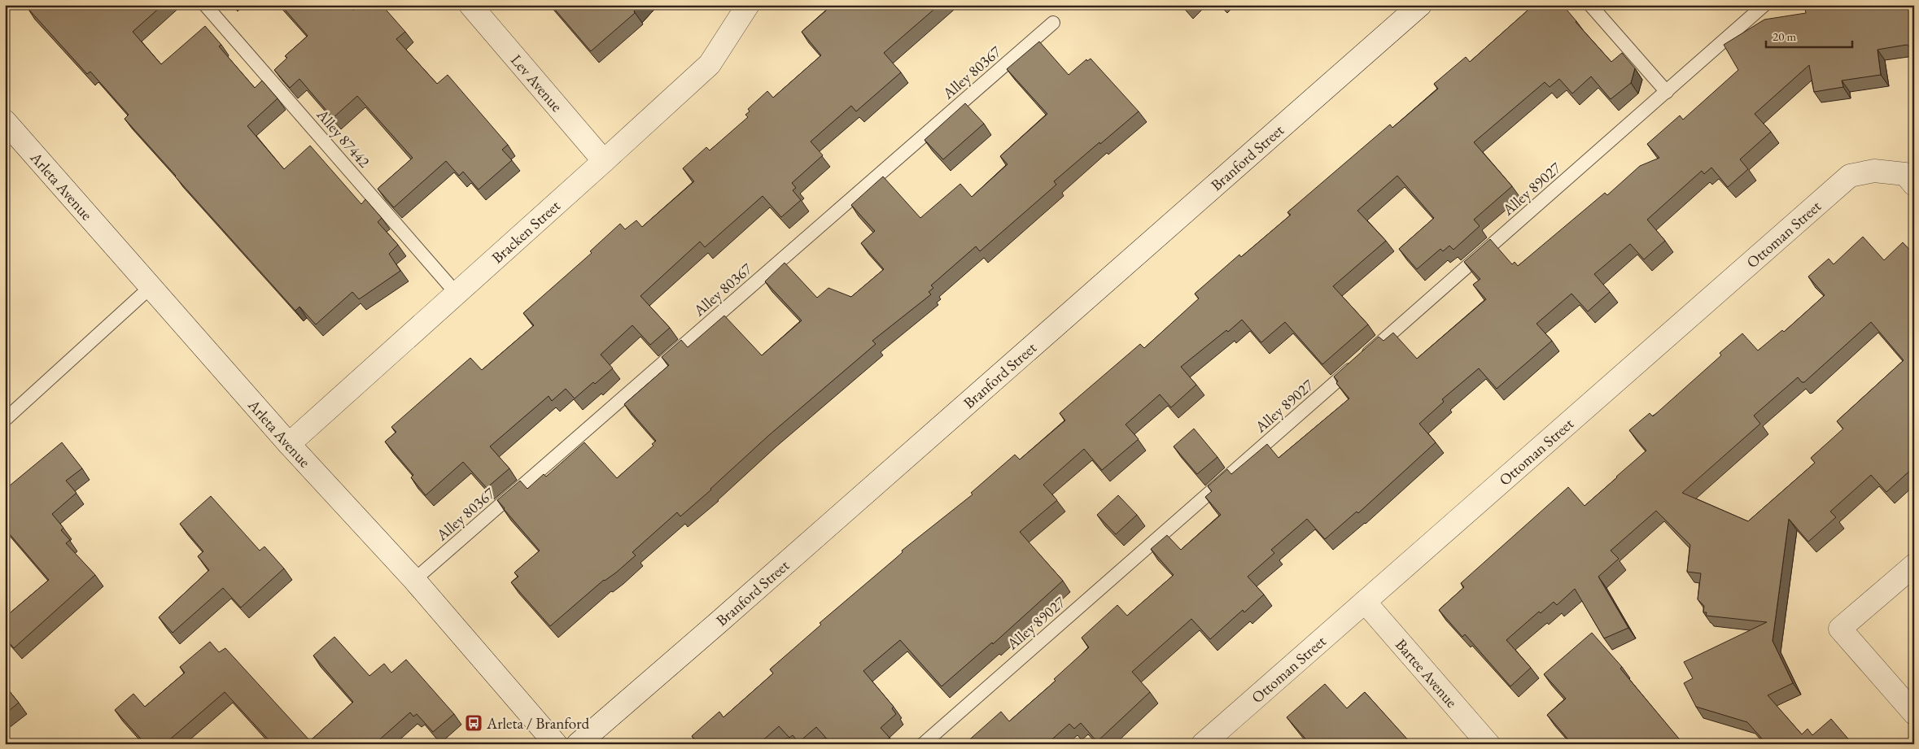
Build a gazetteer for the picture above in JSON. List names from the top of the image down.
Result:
{
  "streets": {
    "street": [
      "Lev Avenue",
      "Branford Street",
      "Arleta Avenue",
      "Bracken Street",
      "Ottoman Street",
      "Bartee Avenue"
    ],
    "lane": ["Alley 80367", "Alley 87442", "Alley 89027"]
  },
  "crossings": [
    ["Alley 80367", "Arleta Avenue"],
    ["Lev Avenue", "Bracken Street"],
    ["Alley 87442", "Bracken Street"],
    ["Arleta Avenue", "Bracken Street"],
    ["Ottoman Street", "Bartee Avenue"]
  ],
  "places": {
    "bus stop": ["Arleta / Branford"]
  },
  "scale_bar": "20 m"
}
